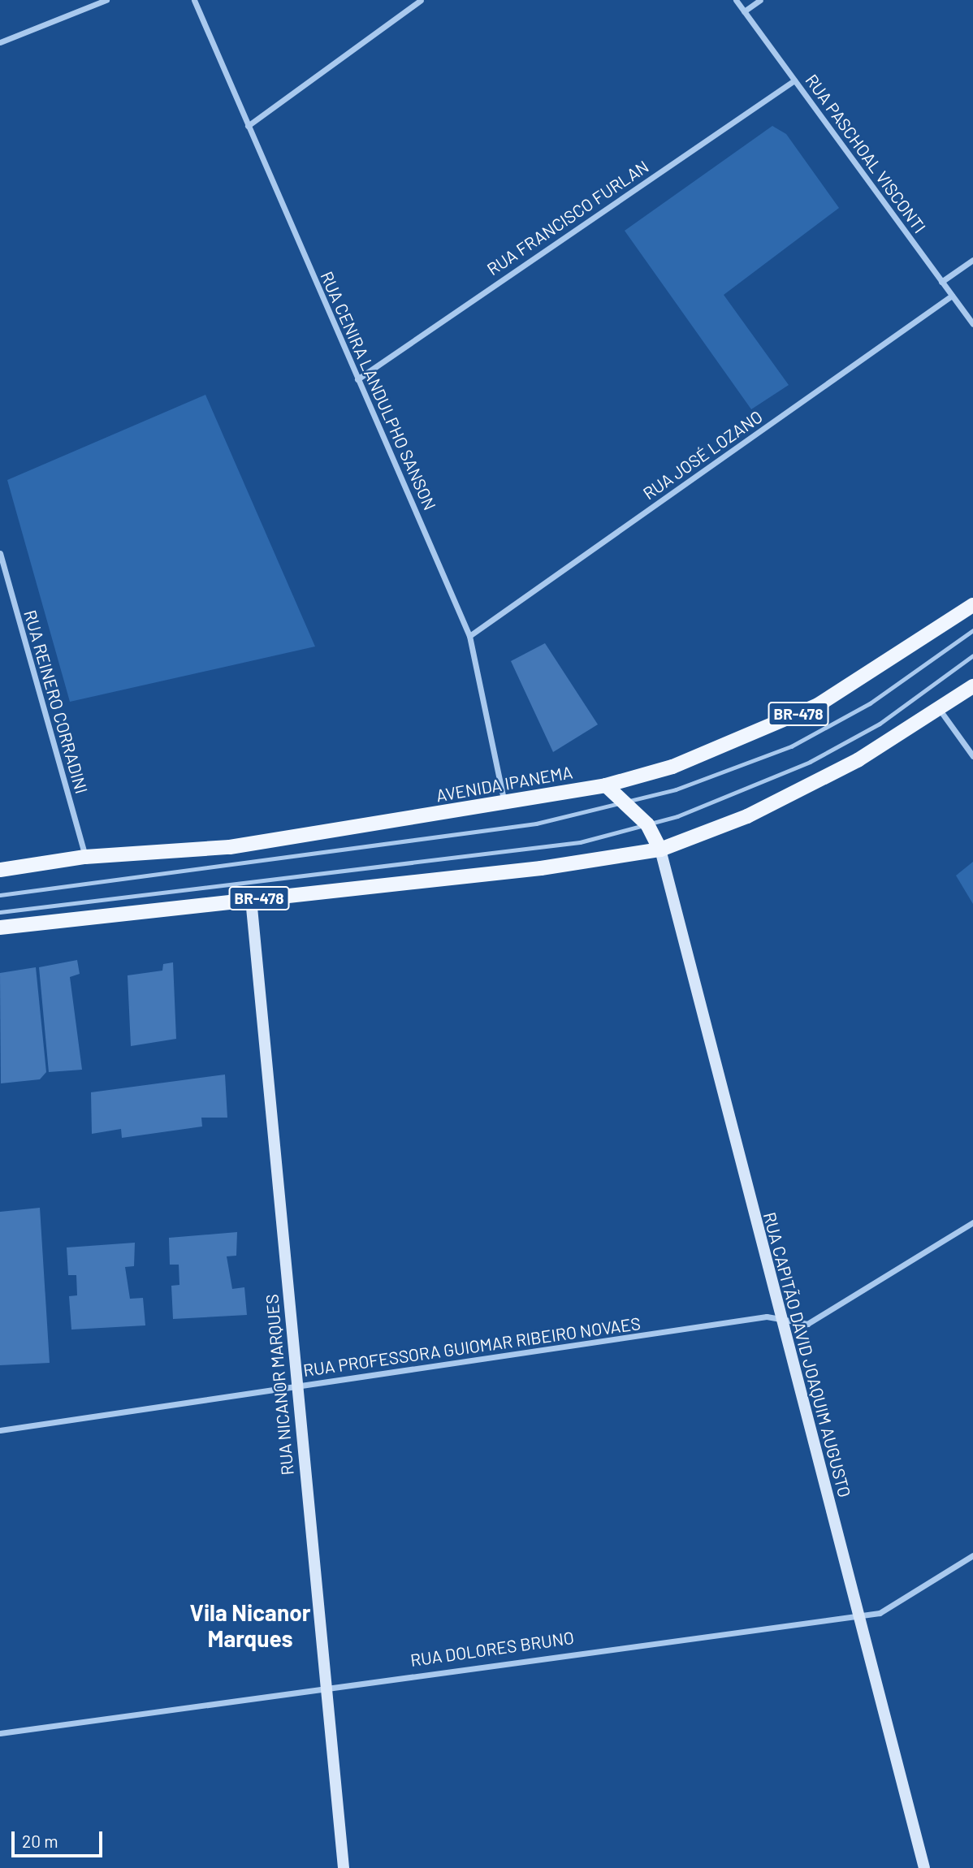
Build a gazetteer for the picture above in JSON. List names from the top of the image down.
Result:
{
  "streets": {
    "main road": [
      "BR-478",
      "AVENIDA IPANEMA",
      "RUA CAPITÃO DAVID JOAQUIM AUGUSTO",
      "RUA NICANOR MARQUES"
    ],
    "street": [
      "RUA PASCHOAL VISCONTI",
      "RUA FRANCISCO FURLAN",
      "RUA CENIRA LANDULPHO SANSON",
      "RUA JOSÉ LOZANO",
      "RUA REINERO CORRADINI",
      "RUA PROFESSORA GUIOMAR RIBEIRO NOVAES",
      "RUA DOLORES BRUNO"
    ]
  },
  "crossings": [
    ["RUA PASCHOAL VISCONTI", "RUA FRANCISCO FURLAN"],
    ["RUA PASCHOAL VISCONTI", "RUA JOSÉ LOZANO"],
    ["RUA FRANCISCO FURLAN", "RUA CENIRA LANDULPHO SANSON"],
    ["RUA CENIRA LANDULPHO SANSON", "RUA JOSÉ LOZANO"],
    ["RUA CENIRA LANDULPHO SANSON", "AVENIDA IPANEMA"],
    ["RUA REINERO CORRADINI", "AVENIDA IPANEMA"],
    ["BR-478", "RUA CAPITÃO DAVID JOAQUIM AUGUSTO"],
    ["BR-478", "RUA NICANOR MARQUES"],
    ["RUA PROFESSORA GUIOMAR RIBEIRO NOVAES", "RUA CAPITÃO DAVID JOAQUIM AUGUSTO"],
    ["RUA PROFESSORA GUIOMAR RIBEIRO NOVAES", "RUA NICANOR MARQUES"],
    ["RUA CAPITÃO DAVID JOAQUIM AUGUSTO", "RUA DOLORES BRUNO"],
    ["RUA NICANOR MARQUES", "RUA DOLORES BRUNO"]
  ],
  "districts": ["Vila Nicanor Marques"],
  "scale_bar": "20 m"
}
